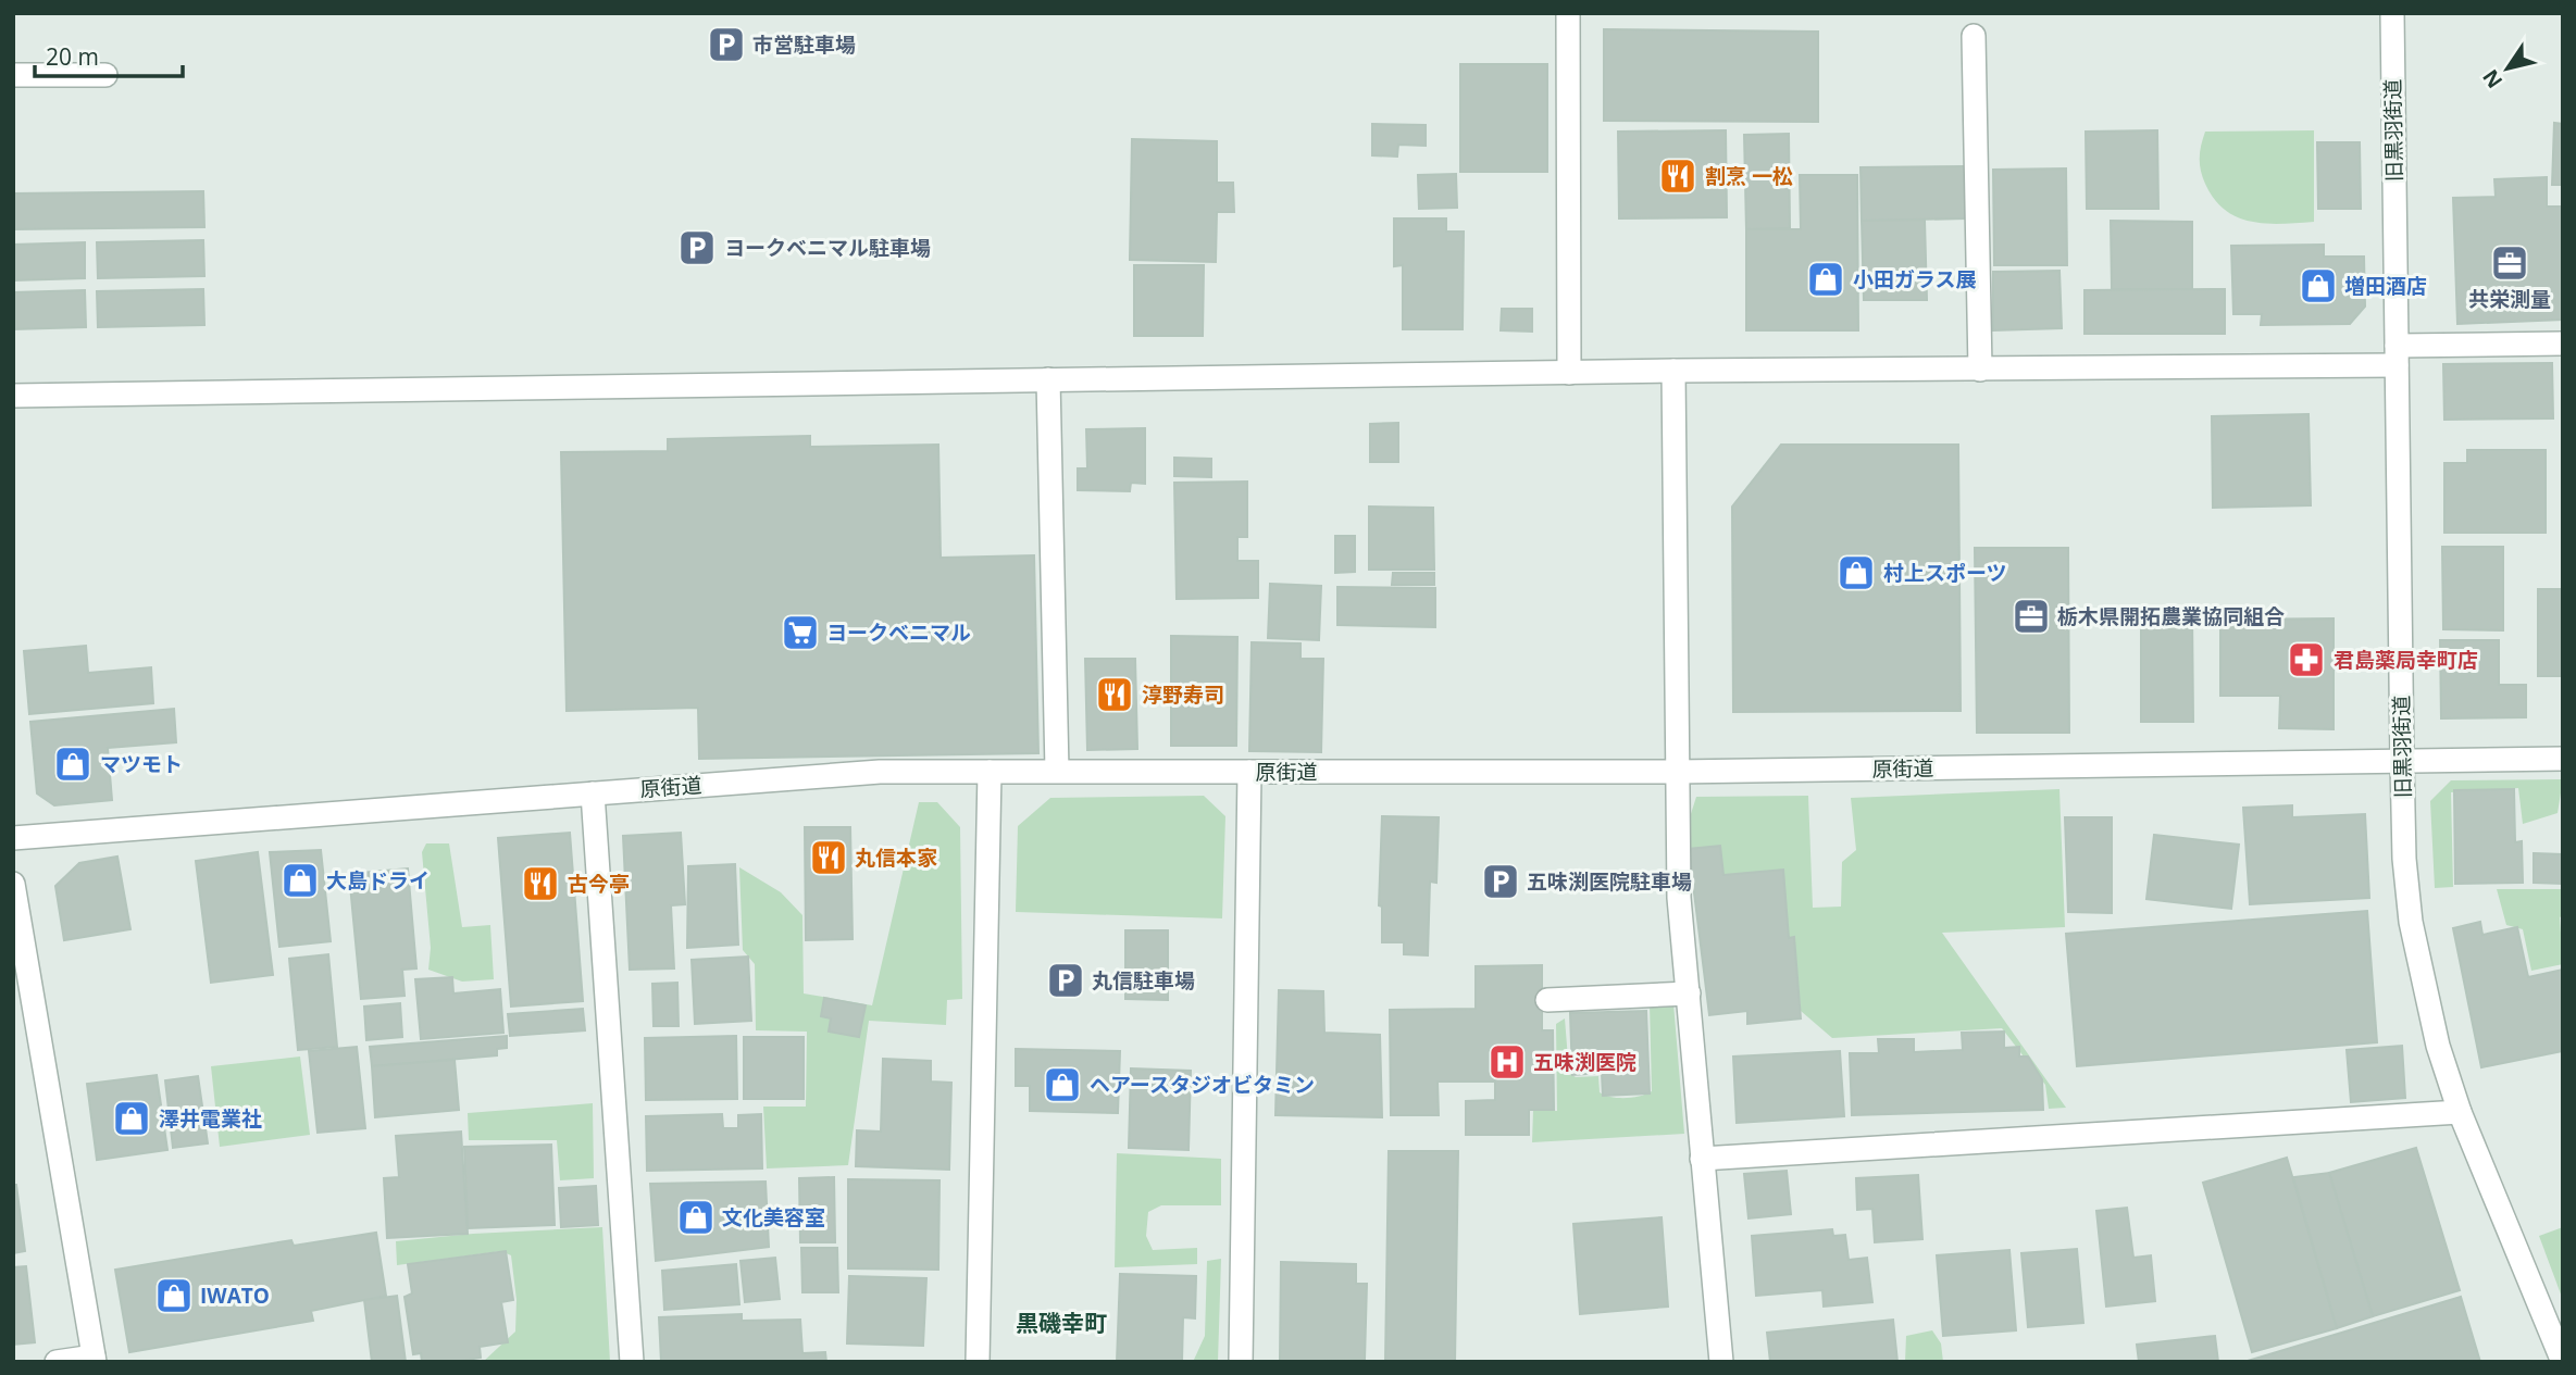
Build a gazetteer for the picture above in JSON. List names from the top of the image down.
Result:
{
  "streets": {
    "street": ["旧黒羽街道", "原街道"]
  },
  "crossings": [
    ["旧黒羽街道", "原街道"]
  ],
  "districts": ["黒磯幸町"],
  "places": {
    "parking": [
      "市営駐車場",
      "ヨークベニマル駐車場",
      "五味渕医院駐車場",
      "丸信駐車場"
    ],
    "restaurant": [
      "割烹 一松",
      "淳野寿司",
      "丸信本家",
      "古今亭"
    ],
    "office": ["共栄測量", "栃木県開拓農業協同組合"],
    "shop": [
      "小田ガラス展",
      "増田酒店",
      "村上スポーツ",
      "マツモト",
      "大島ドライ",
      "ヘアースタジオビタミン",
      "澤井電業社",
      "文化美容室",
      "IWATO"
    ],
    "supermarket": ["ヨークベニマル"],
    "pharmacy": ["君島薬局幸町店"],
    "hospital": ["五味渕医院"]
  },
  "scale_bar": "20 m",
  "north": "bottom left"
}
